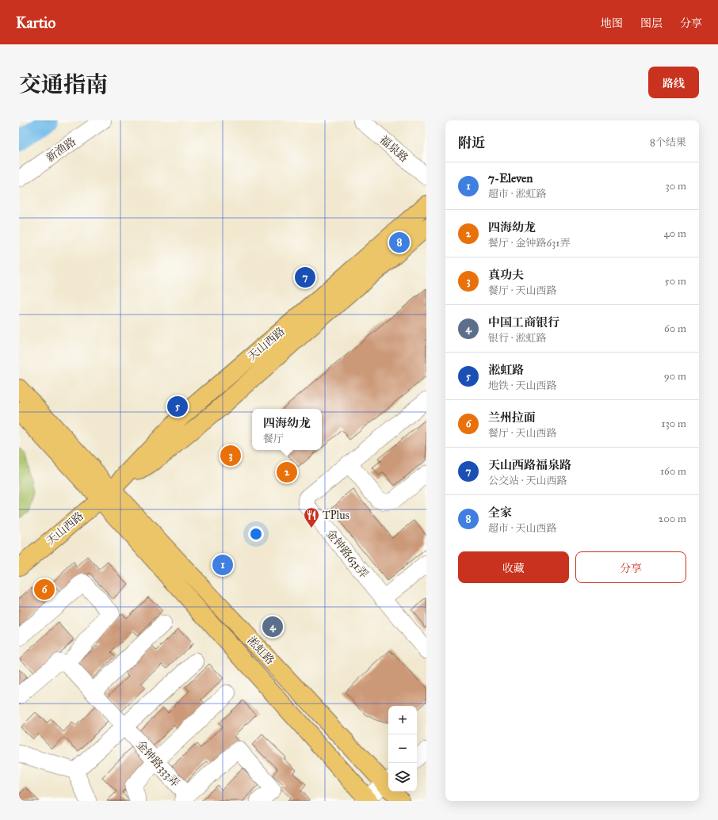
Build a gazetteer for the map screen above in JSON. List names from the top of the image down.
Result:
{
  "streets": {
    "main road": ["天山西路", "淞虹路"],
    "street": [
      "福泉路",
      "新渔路",
      "金钟路631弄",
      "金钟路333弄"
    ]
  },
  "crossings": [
    ["天山西路", "淞虹路"]
  ],
  "places": {
    "restaurant": ["TPlus"]
  },
  "page": {
    "header": "Kartio",
    "nav": ["地图", "图层", "分享"],
    "title": "交通指南",
    "buttons": [
      "路线",
      ["收藏", "分享"]
    ],
    "heading": ["附近", "8个结果"],
    "list": [
      {
        "mark": "1",
        "name": "7-Eleven",
        "note": "超市 · 淞虹路",
        "value": "30 m"
      },
      {
        "mark": "2",
        "name": "四海幼龙",
        "note": "餐厅 · 金钟路631弄",
        "value": "40 m"
      },
      {
        "mark": "3",
        "name": "真功夫",
        "note": "餐厅 · 天山西路",
        "value": "50 m"
      },
      {
        "mark": "4",
        "name": "中国工商银行",
        "note": "银行 · 淞虹路",
        "value": "60 m"
      },
      {
        "mark": "5",
        "name": "淞虹路",
        "note": "地铁 · 天山西路",
        "value": "90 m"
      },
      {
        "mark": "6",
        "name": "兰州拉面",
        "note": "餐厅 · 天山西路",
        "value": "130 m"
      },
      {
        "mark": "7",
        "name": "天山西路福泉路",
        "note": "公交站 · 天山西路",
        "value": "160 m"
      },
      {
        "mark": "8",
        "name": "全家",
        "note": "超市 · 天山西路",
        "value": "200 m"
      }
    ],
    "pins": [
      "8",
      "7",
      "5",
      "3",
      "2",
      "1",
      "6",
      "4"
    ],
    "popup": ["四海幼龙", "餐厅"],
    "map_buttons": ["+", "−"]
  }
}
